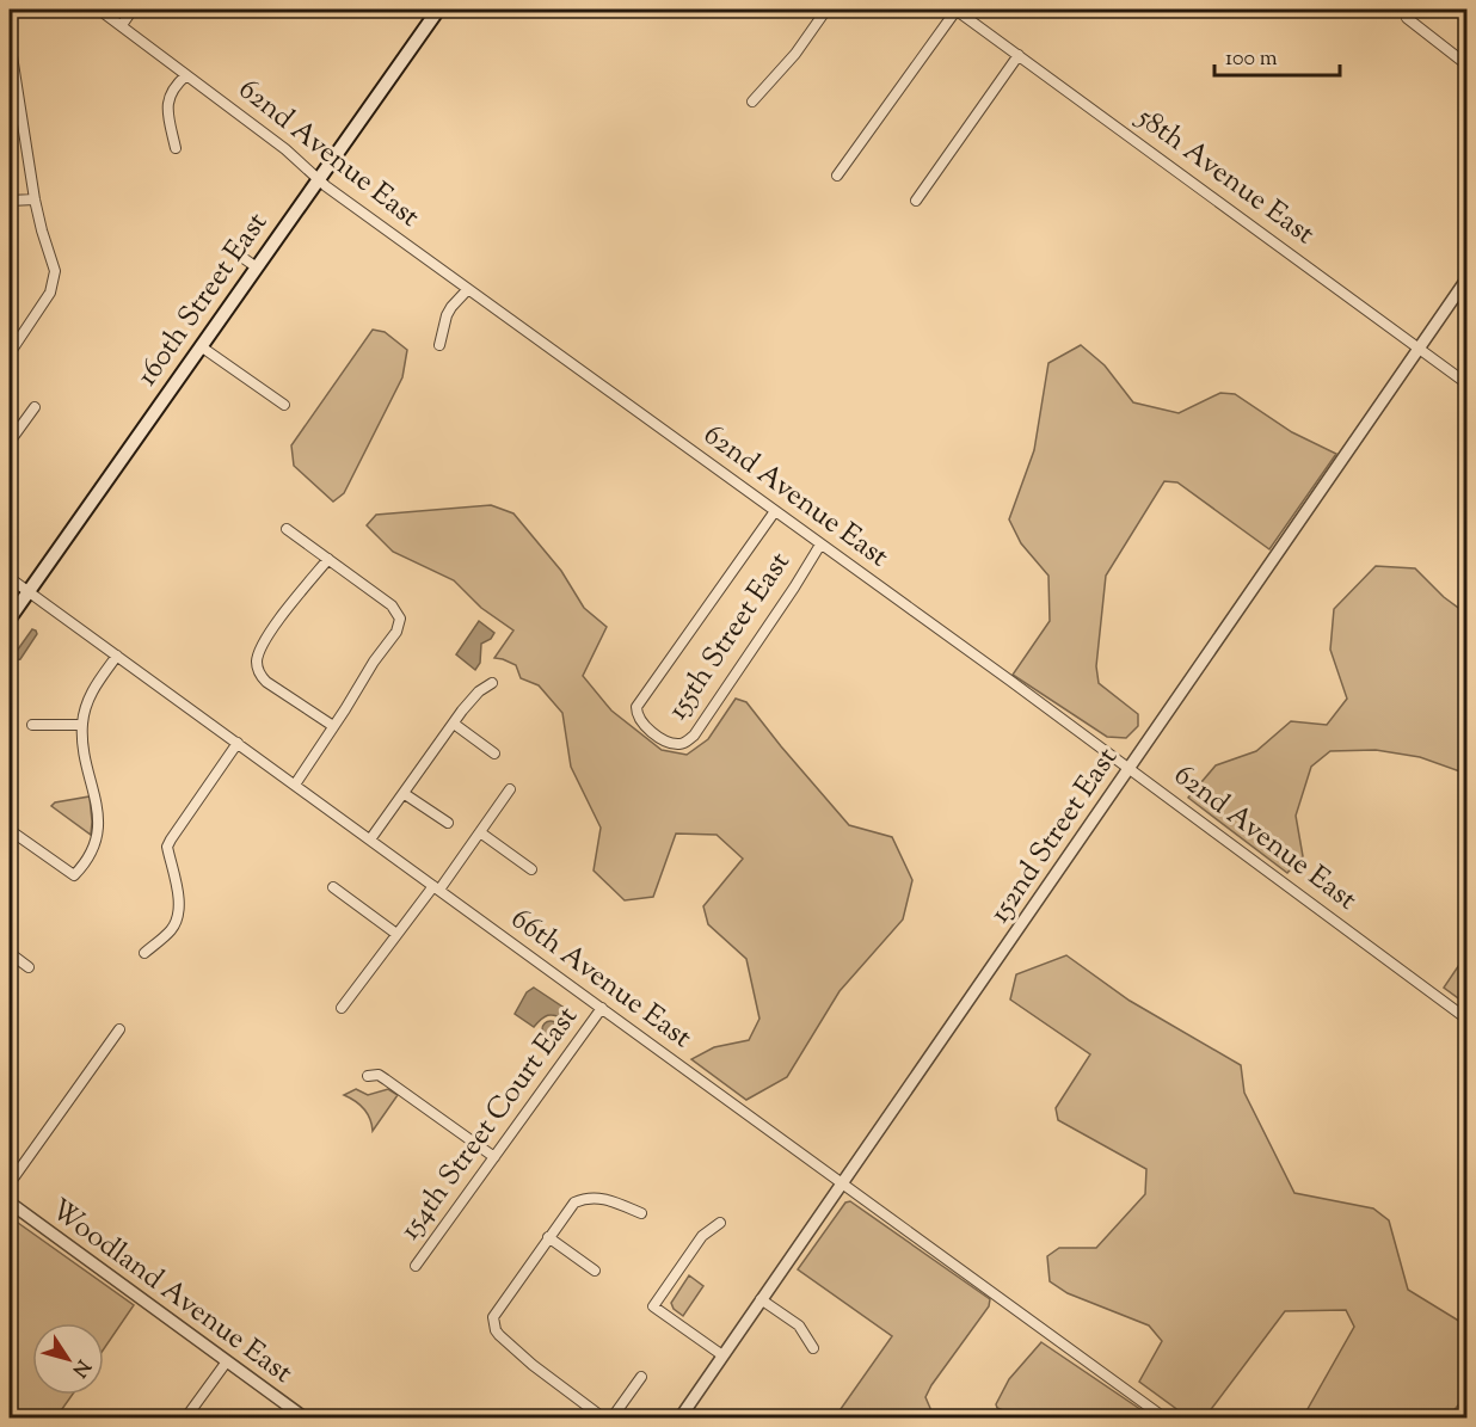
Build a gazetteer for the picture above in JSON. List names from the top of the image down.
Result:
{
  "streets": {
    "main road": ["160th Street East"],
    "street": [
      "62nd Avenue East",
      "58th Avenue East",
      "155th Street East",
      "152nd Street East",
      "66th Avenue East",
      "154th Street Court East",
      "Woodland Avenue East"
    ]
  },
  "crossings": [
    ["62nd Avenue East", "160th Street East"],
    ["62nd Avenue East", "155th Street East"],
    ["62nd Avenue East", "152nd Street East"],
    ["58th Avenue East", "152nd Street East"],
    ["160th Street East", "66th Avenue East"],
    ["152nd Street East", "66th Avenue East"],
    ["66th Avenue East", "154th Street Court East"]
  ],
  "scale_bar": "100 m",
  "north": "bottom right"
}
